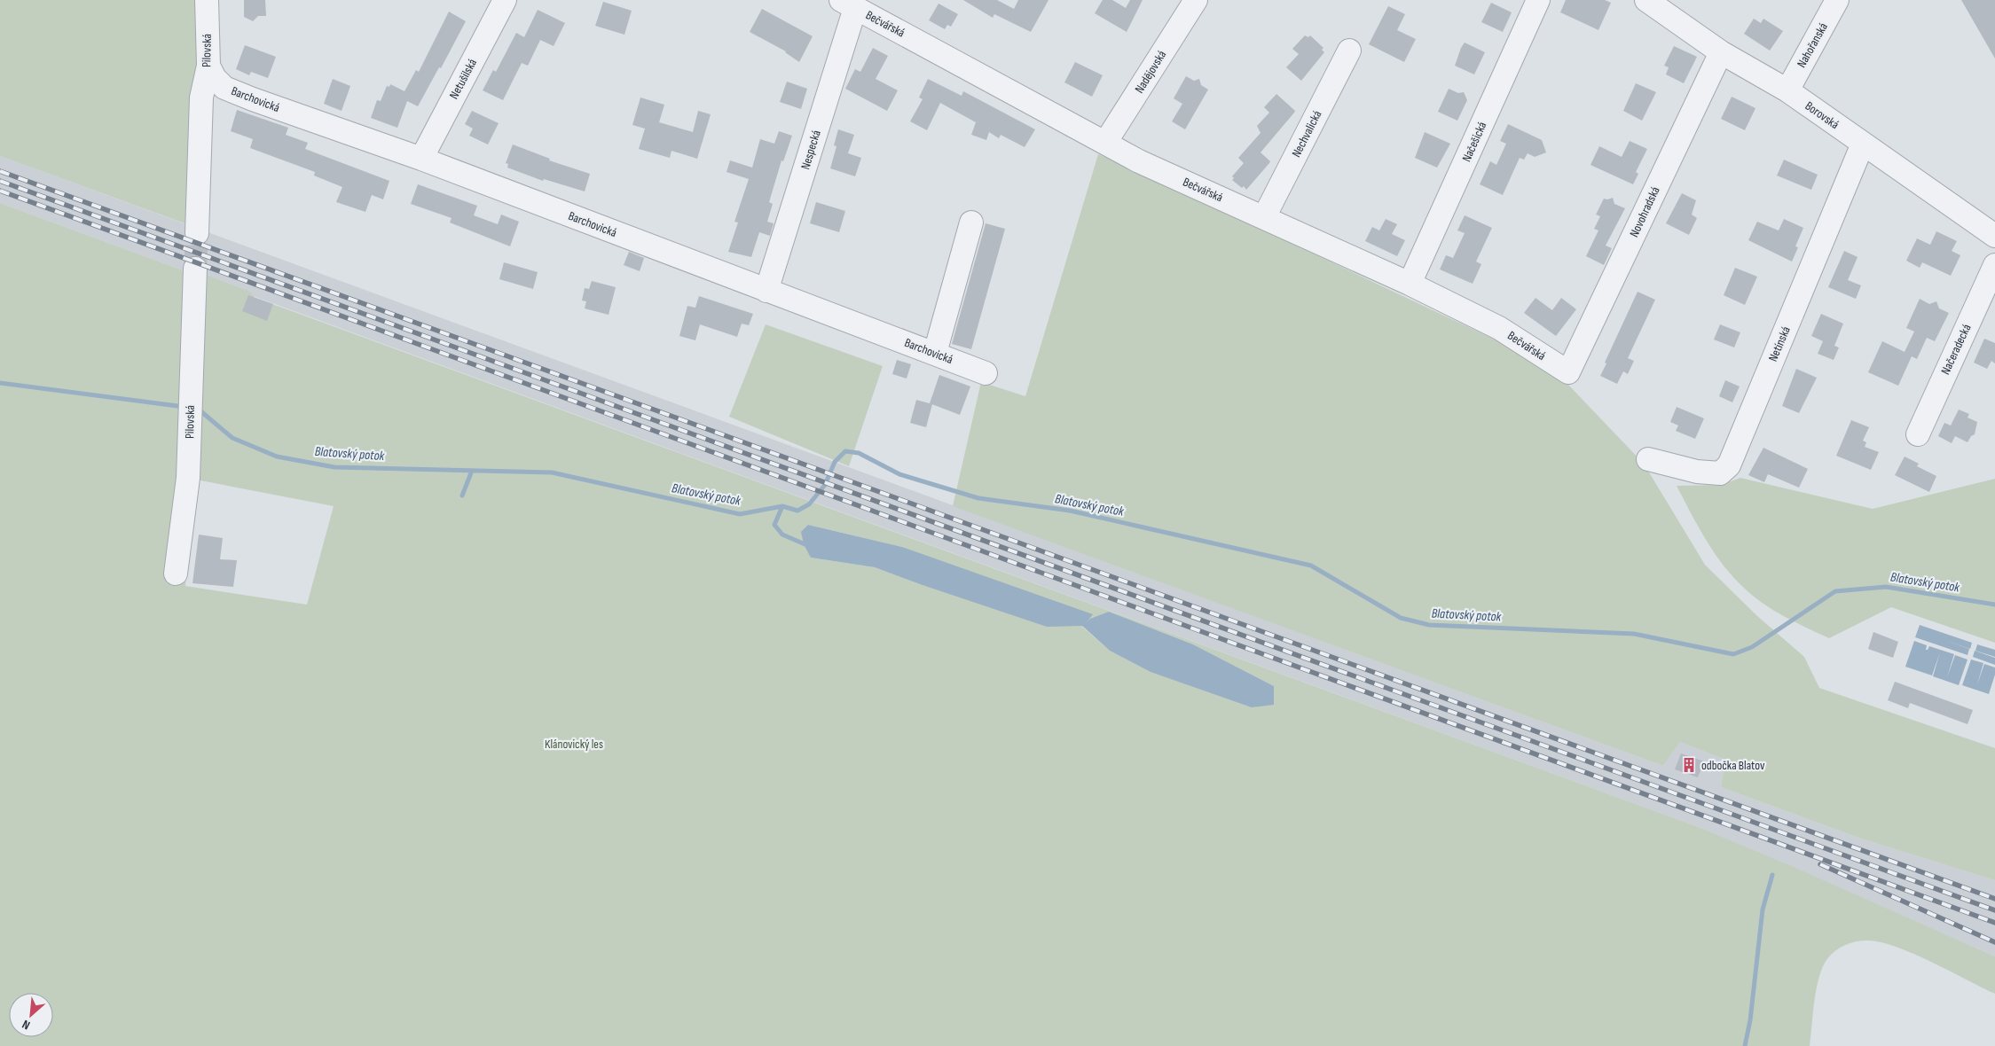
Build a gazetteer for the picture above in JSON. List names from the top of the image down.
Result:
{
  "streets": {
    "street": [
      "Bečvářská",
      "Nahořanská",
      "Pilovská",
      "Nadějovská",
      "Netušilská",
      "Barchovická",
      "Borovská",
      "Nechvalická",
      "Načešická",
      "Nespecká",
      "Novohradská",
      "Netínská",
      "Načeradecká"
    ]
  },
  "crossings": [
    ["Bečvářská", "Nadějovská"],
    ["Bečvářská", "Nechvalická"],
    ["Bečvářská", "Načešická"],
    ["Bečvářská", "Nespecká"],
    ["Bečvářská", "Novohradská"],
    ["Nahořanská", "Borovská"],
    ["Pilovská", "Barchovická"],
    ["Netušilská", "Barchovická"],
    ["Barchovická", "Nespecká"],
    ["Borovská", "Novohradská"],
    ["Borovská", "Netínská"]
  ],
  "water": ["Blatovský potok"],
  "parks": ["Klánovický les"],
  "places": {
    "building": ["odbočka Blatov"]
  },
  "north": "bottom left"
}
